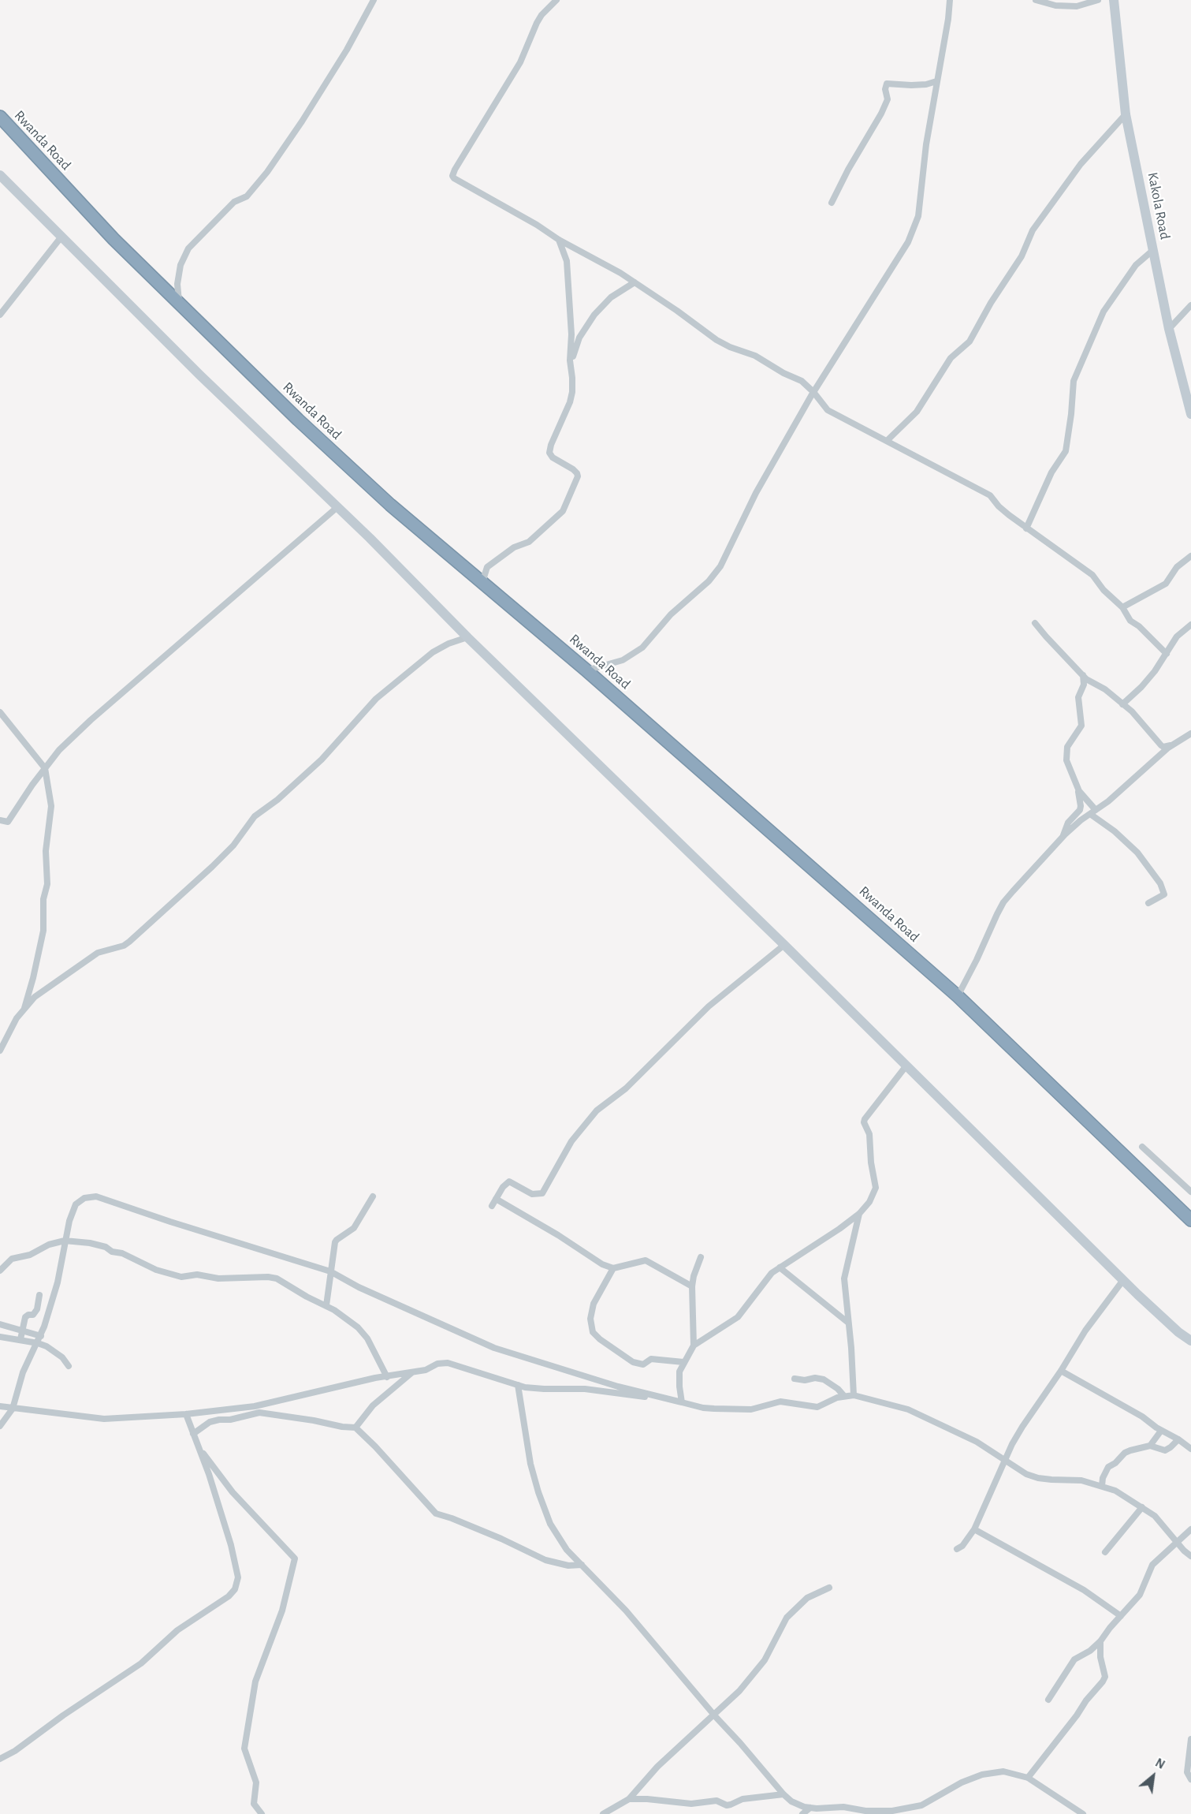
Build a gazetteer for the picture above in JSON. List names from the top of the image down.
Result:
{
  "streets": {
    "highway": ["Rwanda Road"],
    "street": ["Kakola Road"]
  },
  "north": "top right"
}
